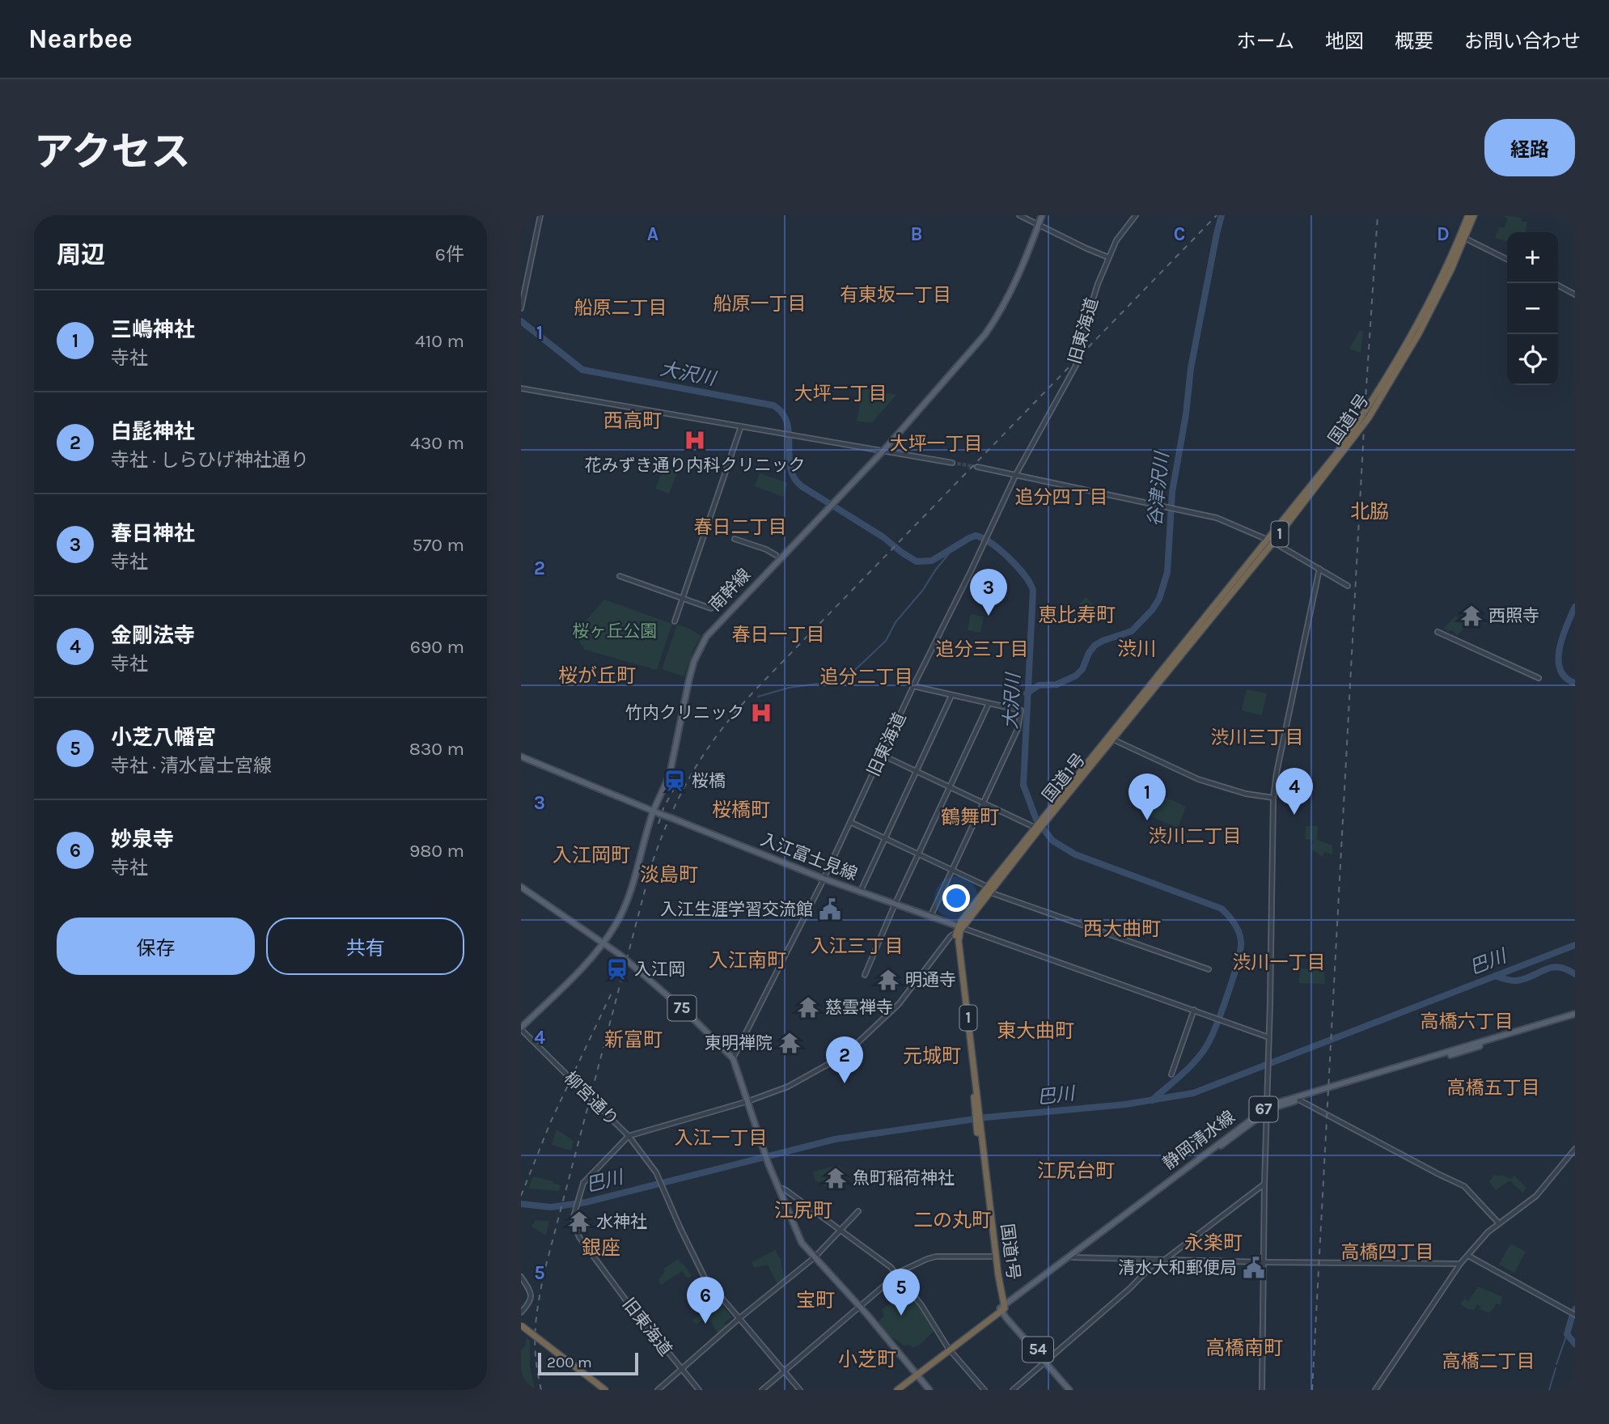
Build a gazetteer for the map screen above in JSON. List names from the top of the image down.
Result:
{
  "streets": {
    "highway": ["国道1号", "1"],
    "main road": [
      "南幹線",
      "入江富士見線",
      "75",
      "67",
      "静岡清水線",
      "54"
    ],
    "street": ["旧東海道", "柳宮通り"]
  },
  "crossings": [
    ["旧東海道", "入江富士見線"],
    ["旧東海道", "75"],
    ["旧東海道", "柳宮通り"],
    ["国道1号", "入江富士見線"],
    ["国道1号", "静岡清水線"],
    ["国道1号", "54"],
    ["南幹線", "入江富士見線"],
    ["南幹線", "75"],
    ["南幹線", "柳宮通り"],
    ["静岡清水線", "54"]
  ],
  "districts": [
    "有東坂一丁目",
    "船原一丁目",
    "船原二丁目",
    "大坪二丁目",
    "西高町",
    "大坪一丁目",
    "追分四丁目",
    "北脇",
    "春日二丁目",
    "恵比寿町",
    "春日一丁目",
    "追分三丁目",
    "渋川",
    "桜が丘町",
    "追分二丁目",
    "渋川三丁目",
    "桜橋町",
    "鶴舞町",
    "渋川二丁目",
    "入江岡町",
    "淡島町",
    "西大曲町",
    "入江三丁目",
    "入江南町",
    "渋川一丁目",
    "高橋六丁目",
    "東大曲町",
    "新富町",
    "元城町",
    "高橋五丁目",
    "入江一丁目",
    "江尻台町",
    "江尻町",
    "二の丸町",
    "永楽町",
    "銀座",
    "高橋四丁目",
    "宝町",
    "高橋南町",
    "小芝町",
    "高橋二丁目"
  ],
  "water": ["大沢川", "谷津沢川", "巴川"],
  "parks": ["桜ヶ丘公園"],
  "places": {
    "hospital": ["花みずき通り内科クリニック", "竹内クリニック"],
    "temple": [
      "西照寺",
      "明通寺",
      "慈雲禅寺",
      "東明禅院",
      "魚町稲荷神社",
      "水神社"
    ],
    "station": ["桜橋", "入江岡"],
    "public building": ["入江生涯学習交流館", "清水大和郵便局"]
  },
  "scale_bar": "200 m",
  "page": {
    "header": "Nearbee",
    "nav": [
      "ホーム",
      "地図",
      "概要",
      "お問い合わせ"
    ],
    "title": "アクセス",
    "buttons": [
      "経路",
      ["保存", "共有"]
    ],
    "heading": ["周辺", "6件"],
    "map_buttons": ["+", "−"],
    "list": [
      {
        "mark": "1",
        "name": "三嶋神社",
        "note": "寺社",
        "value": "410 m"
      },
      {
        "mark": "2",
        "name": "白髭神社",
        "note": "寺社 · しらひげ神社通り",
        "value": "430 m"
      },
      {
        "mark": "3",
        "name": "春日神社",
        "note": "寺社",
        "value": "570 m"
      },
      {
        "mark": "4",
        "name": "金剛法寺",
        "note": "寺社",
        "value": "690 m"
      },
      {
        "mark": "5",
        "name": "小芝八幡宮",
        "note": "寺社 · 清水富士宮線",
        "value": "830 m"
      },
      {
        "mark": "6",
        "name": "妙泉寺",
        "note": "寺社",
        "value": "980 m"
      }
    ],
    "pins": [
      "3",
      "4",
      "1",
      "2",
      "5",
      "6"
    ],
    "scale": "200 m"
  },
  "grid": {
    "columns": [
      "A",
      "B",
      "C",
      "D"
    ],
    "rows": [
      "1",
      "2",
      "3",
      "4",
      "5"
    ]
  }
}
